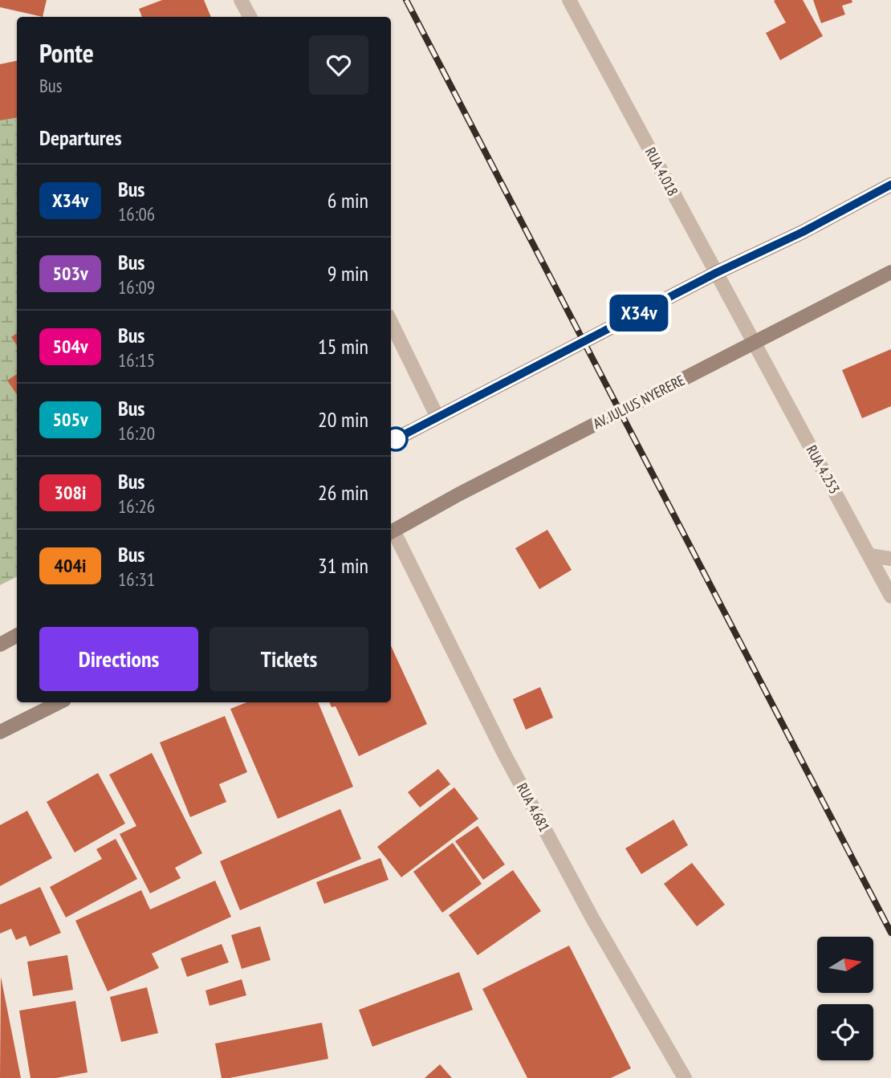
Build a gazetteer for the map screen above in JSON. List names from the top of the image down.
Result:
{
  "streets": {
    "main road": ["AV. JULIUS NYERERE"],
    "street": ["RUA 4.018", "RUA 4.253", "RUA 4.681"]
  },
  "crossings": [
    ["RUA 4.018", "AV. JULIUS NYERERE"],
    ["RUA 4.018", "RUA 4.253"],
    ["AV. JULIUS NYERERE", "RUA 4.253"],
    ["AV. JULIUS NYERERE", "RUA 4.681"]
  ],
  "lines": ["bus line X34v"],
  "north": "right",
  "page": {
    "on_map": "X34v",
    "heading": [
      ["Ponte", "Bus"],
      "Departures"
    ],
    "list": [
      {
        "mark": "X34v",
        "name": "Bus",
        "note": "16:06",
        "value": "6 min"
      },
      {
        "mark": "503v",
        "name": "Bus",
        "note": "16:09",
        "value": "9 min"
      },
      {
        "mark": "504v",
        "name": "Bus",
        "note": "16:15",
        "value": "15 min"
      },
      {
        "mark": "505v",
        "name": "Bus",
        "note": "16:20",
        "value": "20 min"
      },
      {
        "mark": "308i",
        "name": "Bus",
        "note": "16:26",
        "value": "26 min"
      },
      {
        "mark": "404i",
        "name": "Bus",
        "note": "16:31",
        "value": "31 min"
      }
    ],
    "buttons": ["Directions", "Tickets"]
  }
}
